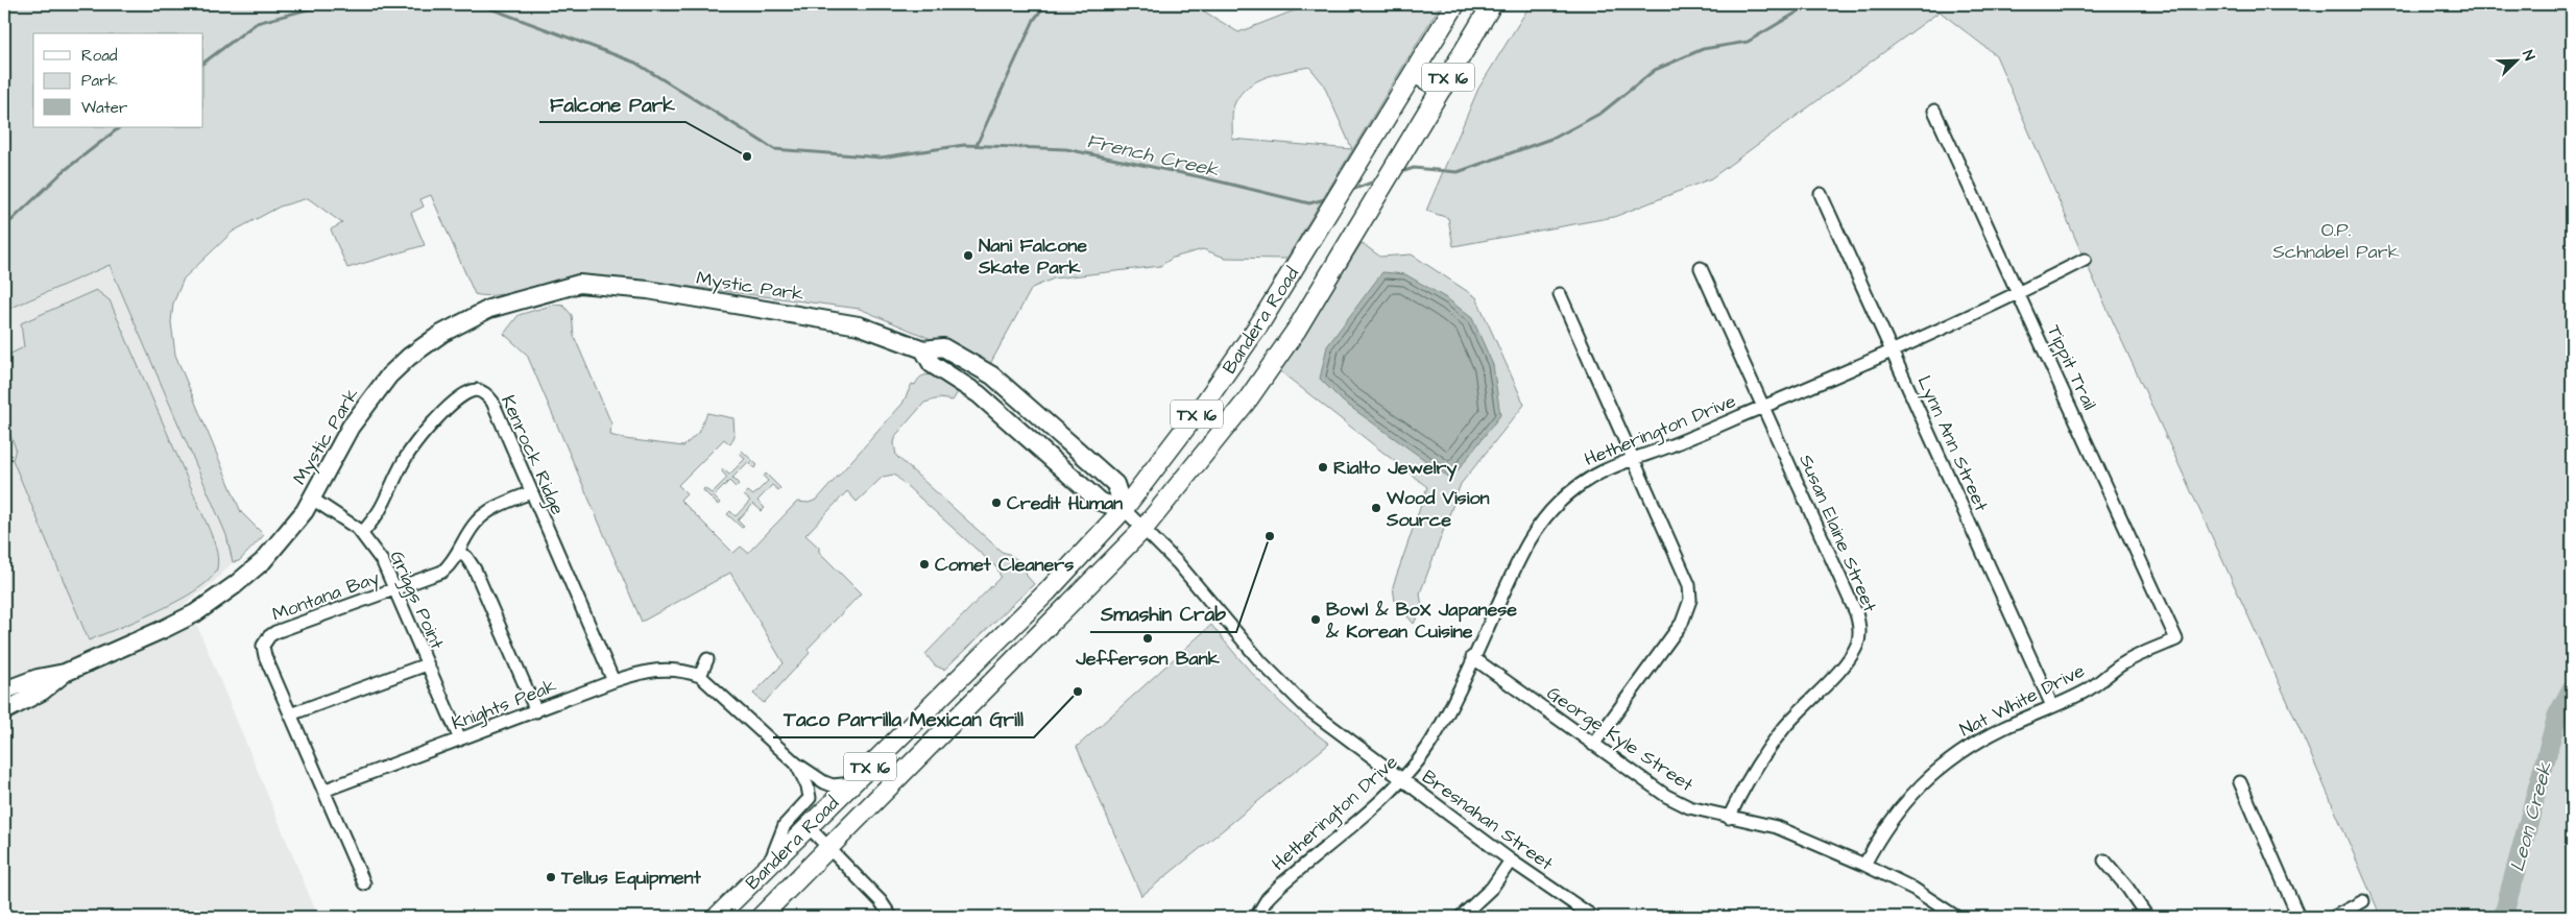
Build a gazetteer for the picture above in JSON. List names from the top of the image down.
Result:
{
  "streets": {
    "main road": ["TX 16", "Bandera Road"],
    "street": [
      "Mystic Park",
      "Tippit Trail",
      "Hetherington Drive",
      "Lynn Ann Street",
      "Kenrock Ridge",
      "Susan Elaine Street",
      "Montana Bay",
      "Griggs Point",
      "Nat White Drive",
      "Knights Peak",
      "George Kyle Street",
      "Bresnahan Street"
    ]
  },
  "crossings": [
    ["Mystic Park", "Bandera Road"],
    ["Mystic Park", "Griggs Point"],
    ["Mystic Park", "Bresnahan Street"],
    ["Bandera Road", "Knights Peak"],
    ["Bandera Road", "Bresnahan Street"],
    ["Tippit Trail", "Hetherington Drive"],
    ["Tippit Trail", "Nat White Drive"],
    ["Hetherington Drive", "Lynn Ann Street"],
    ["Hetherington Drive", "Susan Elaine Street"],
    ["Hetherington Drive", "George Kyle Street"],
    ["Hetherington Drive", "Bresnahan Street"],
    ["Lynn Ann Street", "Nat White Drive"],
    ["Kenrock Ridge", "Montana Bay"],
    ["Kenrock Ridge", "Griggs Point"],
    ["Kenrock Ridge", "Knights Peak"],
    ["Susan Elaine Street", "George Kyle Street"],
    ["Montana Bay", "Griggs Point"],
    ["Montana Bay", "Knights Peak"],
    ["Griggs Point", "Knights Peak"],
    ["Nat White Drive", "George Kyle Street"]
  ],
  "water": ["French Creek", "Leon Creek"],
  "parks": ["O.P. Schnabel Park"],
  "places": [
    "Falcone Park",
    "Nani Falcone Skate Park",
    "Rialto Jewelry",
    "Credit Human",
    "Wood Vision Source",
    "Smashin Crab",
    "Comet Cleaners",
    "Bowl & BoX Japanese & Korean Cuisine",
    "Jefferson Bank",
    "Taco Parrilla Mexican Grill",
    "Tellus Equipment"
  ],
  "legend": ["Road", "Park", "Water"],
  "north": "top right"
}
